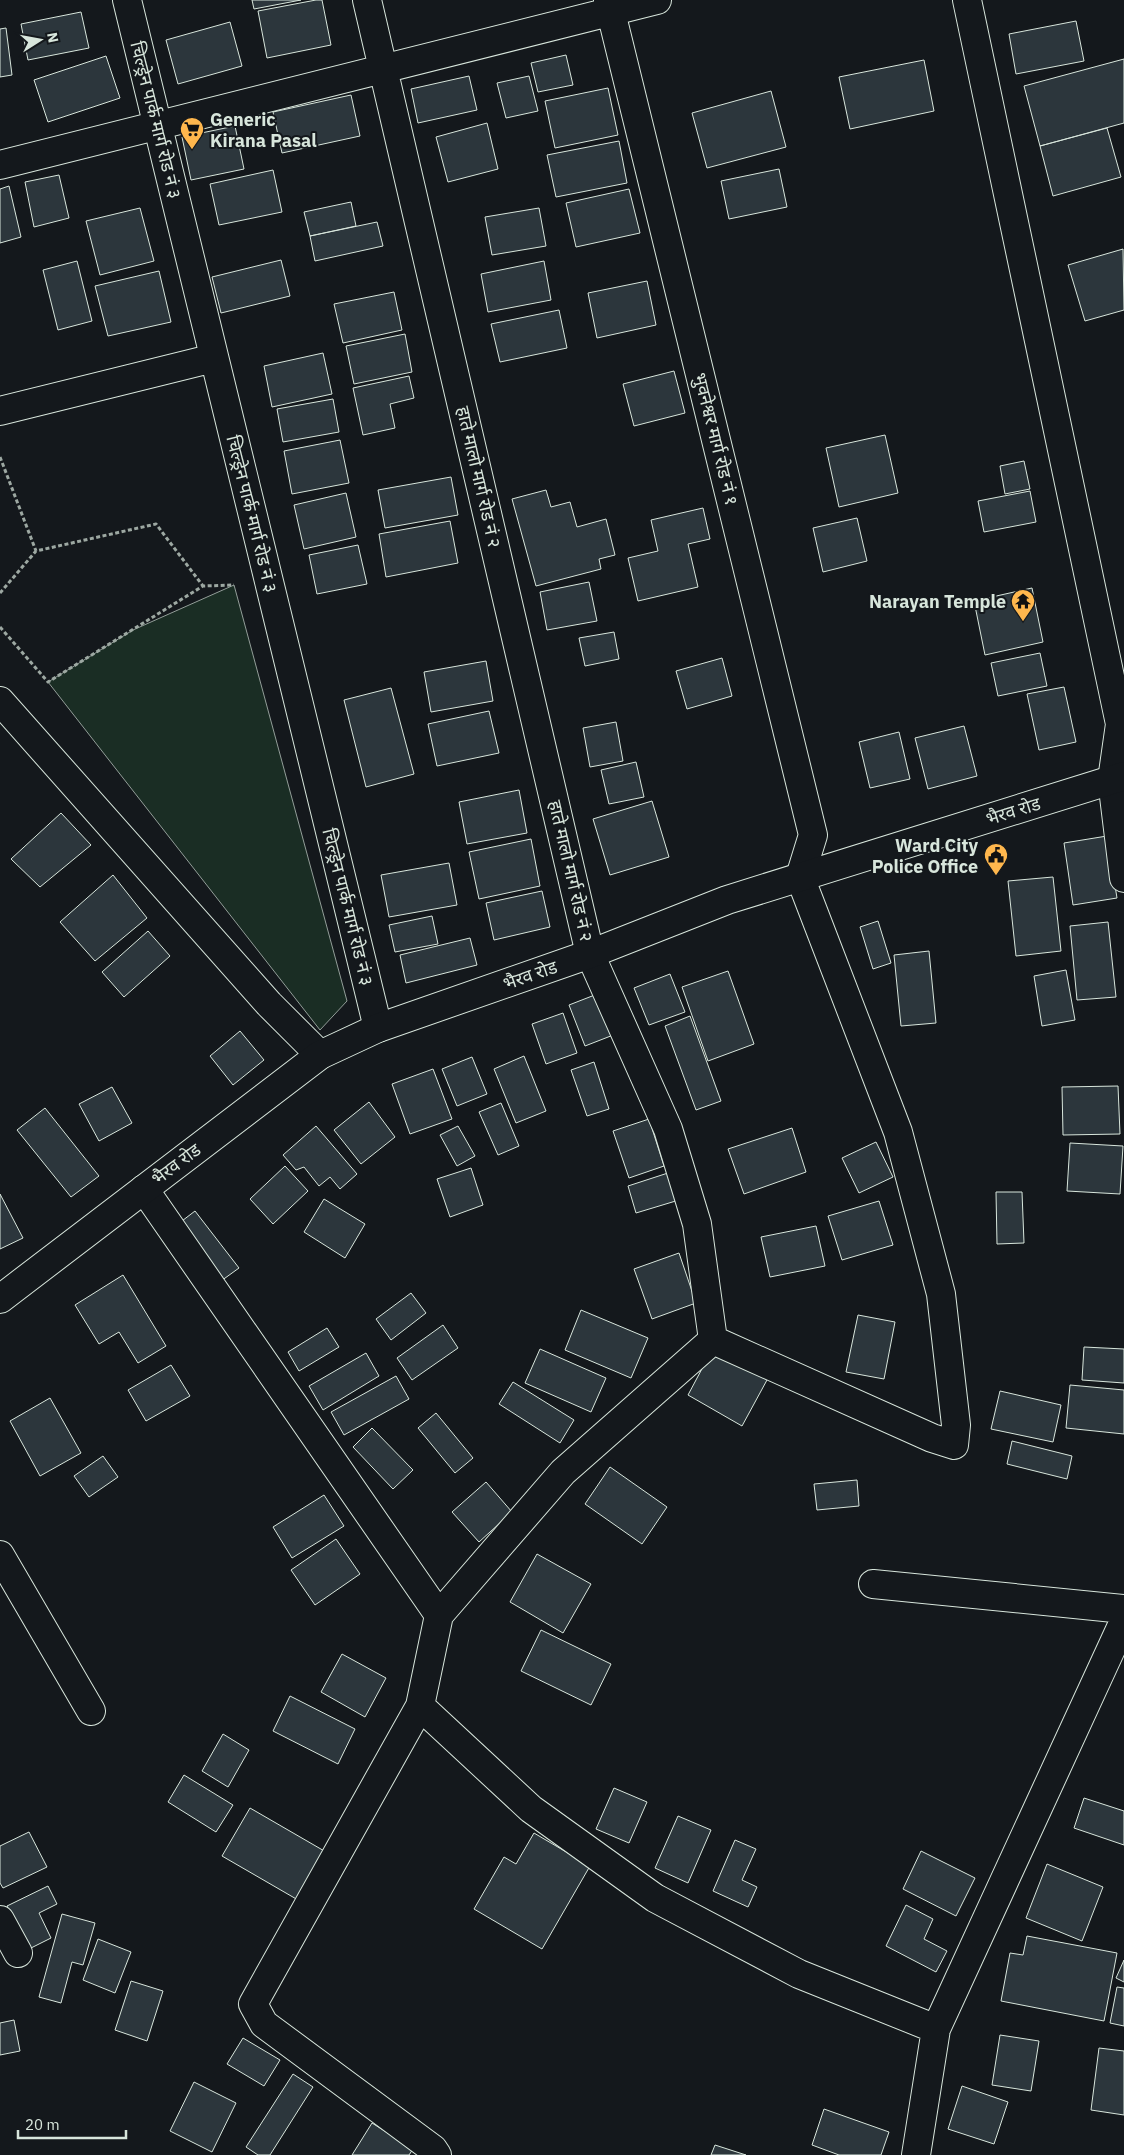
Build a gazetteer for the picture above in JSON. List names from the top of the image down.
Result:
{
  "streets": {
    "street": [
      "चिल्ड्रेन पार्क मार्ग रोड नं ३",
      "भुवनेश्वर मार्ग रोड नं १",
      "हाते मालो मार्ग रोड नं २",
      "भैरव रोड"
    ]
  },
  "crossings": [
    ["चिल्ड्रेन पार्क मार्ग रोड नं ३", "भैरव रोड"],
    ["भुवनेश्वर मार्ग रोड नं १", "भैरव रोड"],
    ["हाते मालो मार्ग रोड नं २", "भैरव रोड"]
  ],
  "places": {
    "supermarket": ["Generic Kirana Pasal"],
    "temple": ["Narayan Temple"],
    "public building": ["Ward City Police Office"]
  },
  "scale_bar": "20 m",
  "north": "right"
}
